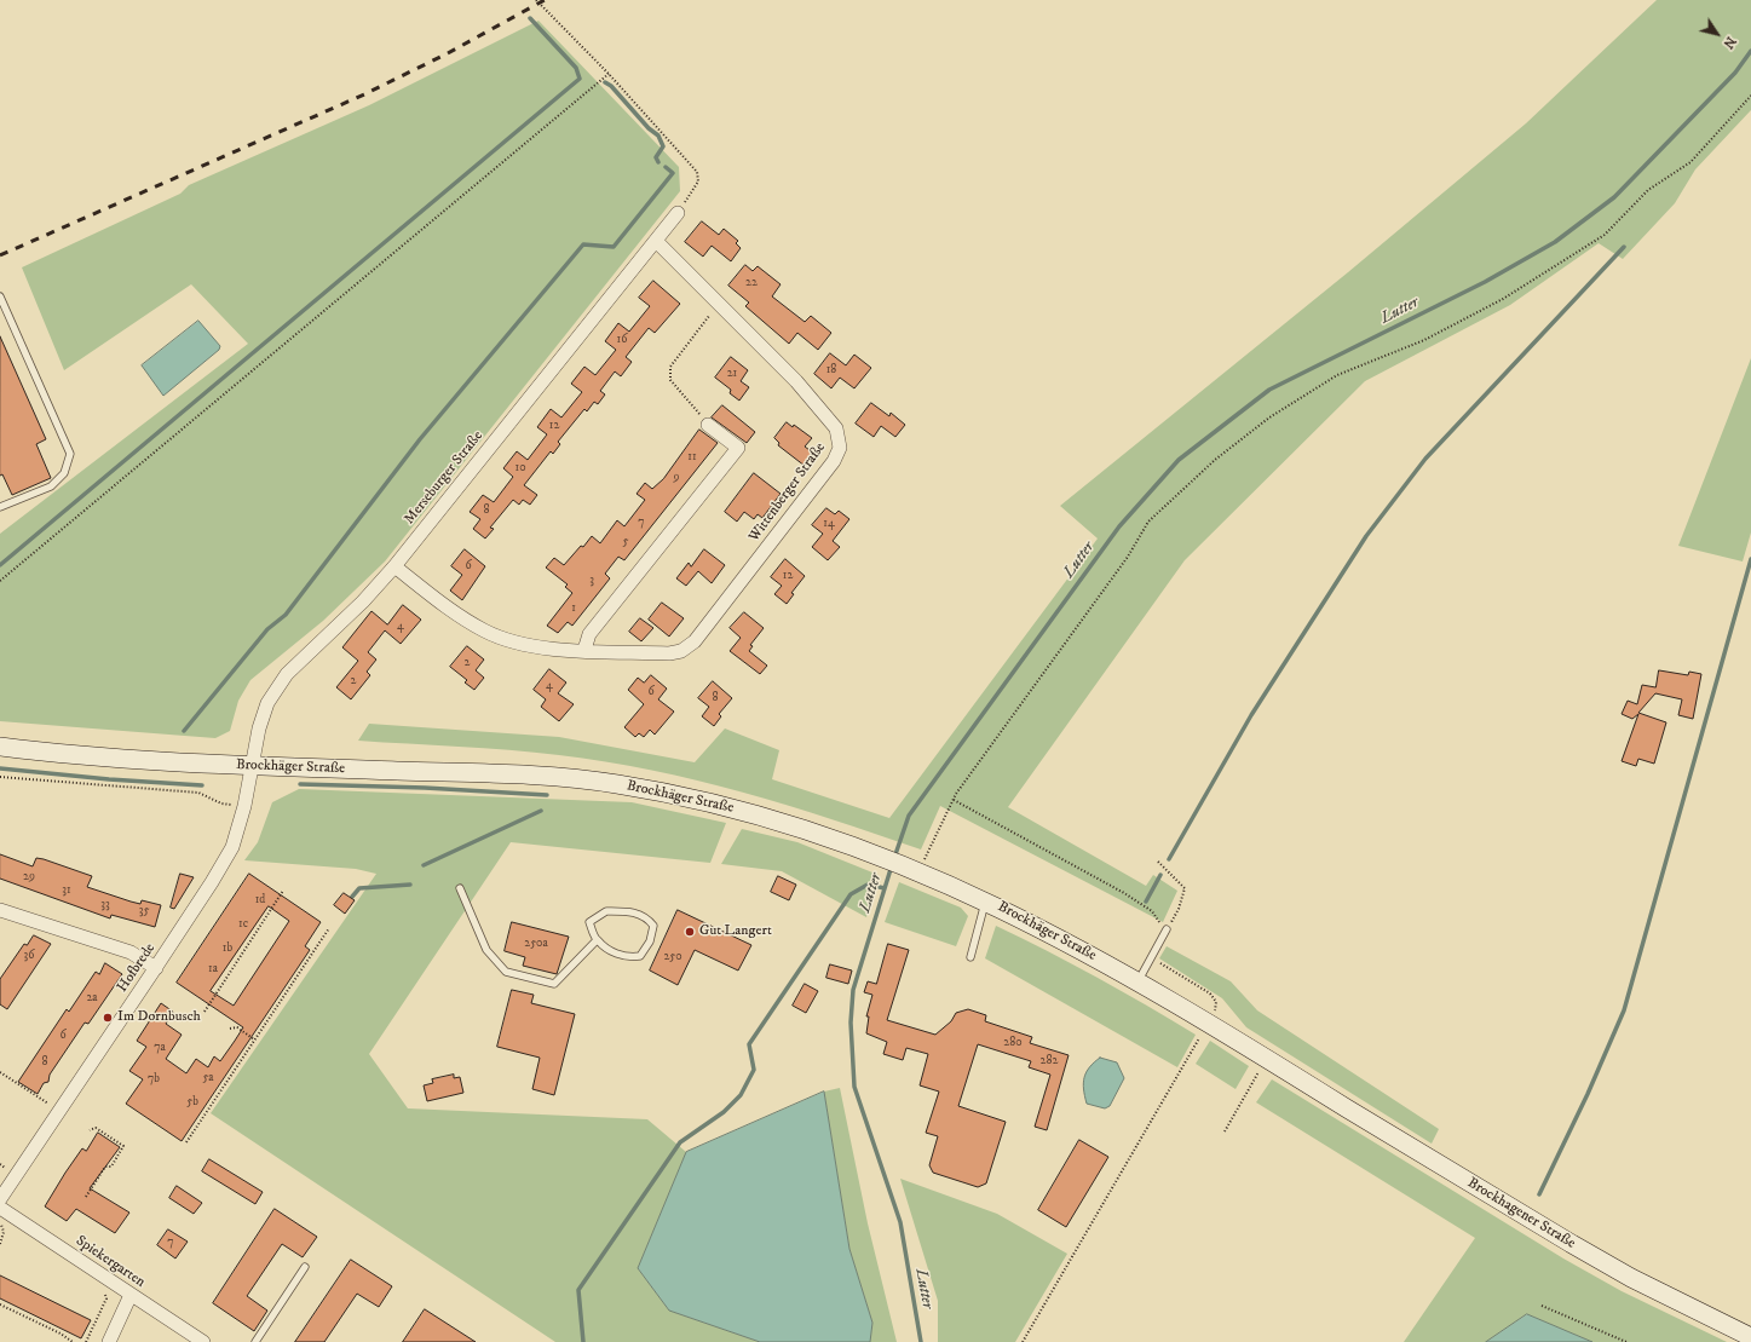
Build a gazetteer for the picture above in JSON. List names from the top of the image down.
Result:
{
  "streets": {
    "main road": ["Brockhäger Straße", "Brockhagener Straße"],
    "street": [
      "Merseburger Straße",
      "Wittenberger Straße",
      "Hofbrede",
      "Spiekergarten"
    ]
  },
  "crossings": [
    ["Merseburger Straße", "Wittenberger Straße"],
    ["Merseburger Straße", "Brockhäger Straße"],
    ["Merseburger Straße", "Hofbrede"],
    ["Brockhäger Straße", "Hofbrede"],
    ["Brockhäger Straße", "Brockhagener Straße"]
  ],
  "water": ["Lutter"],
  "places": ["Gut Langert", "Im Dornbusch"],
  "house_numbers": [
    "22",
    "16",
    "18",
    "21",
    "12",
    "11",
    "10",
    "9",
    "8",
    "7",
    "14",
    "5",
    "6",
    "12",
    "3",
    "1",
    "4",
    "2",
    "2",
    "4",
    "6",
    "8",
    "29",
    "31",
    "1d",
    "33",
    "35",
    "1c",
    "250a",
    "1b",
    "36",
    "250",
    "1a",
    "2a",
    "6",
    "280",
    "7a",
    "282",
    "8",
    "5a",
    "7b",
    "5b",
    "7"
  ],
  "north": "bottom right"
}
